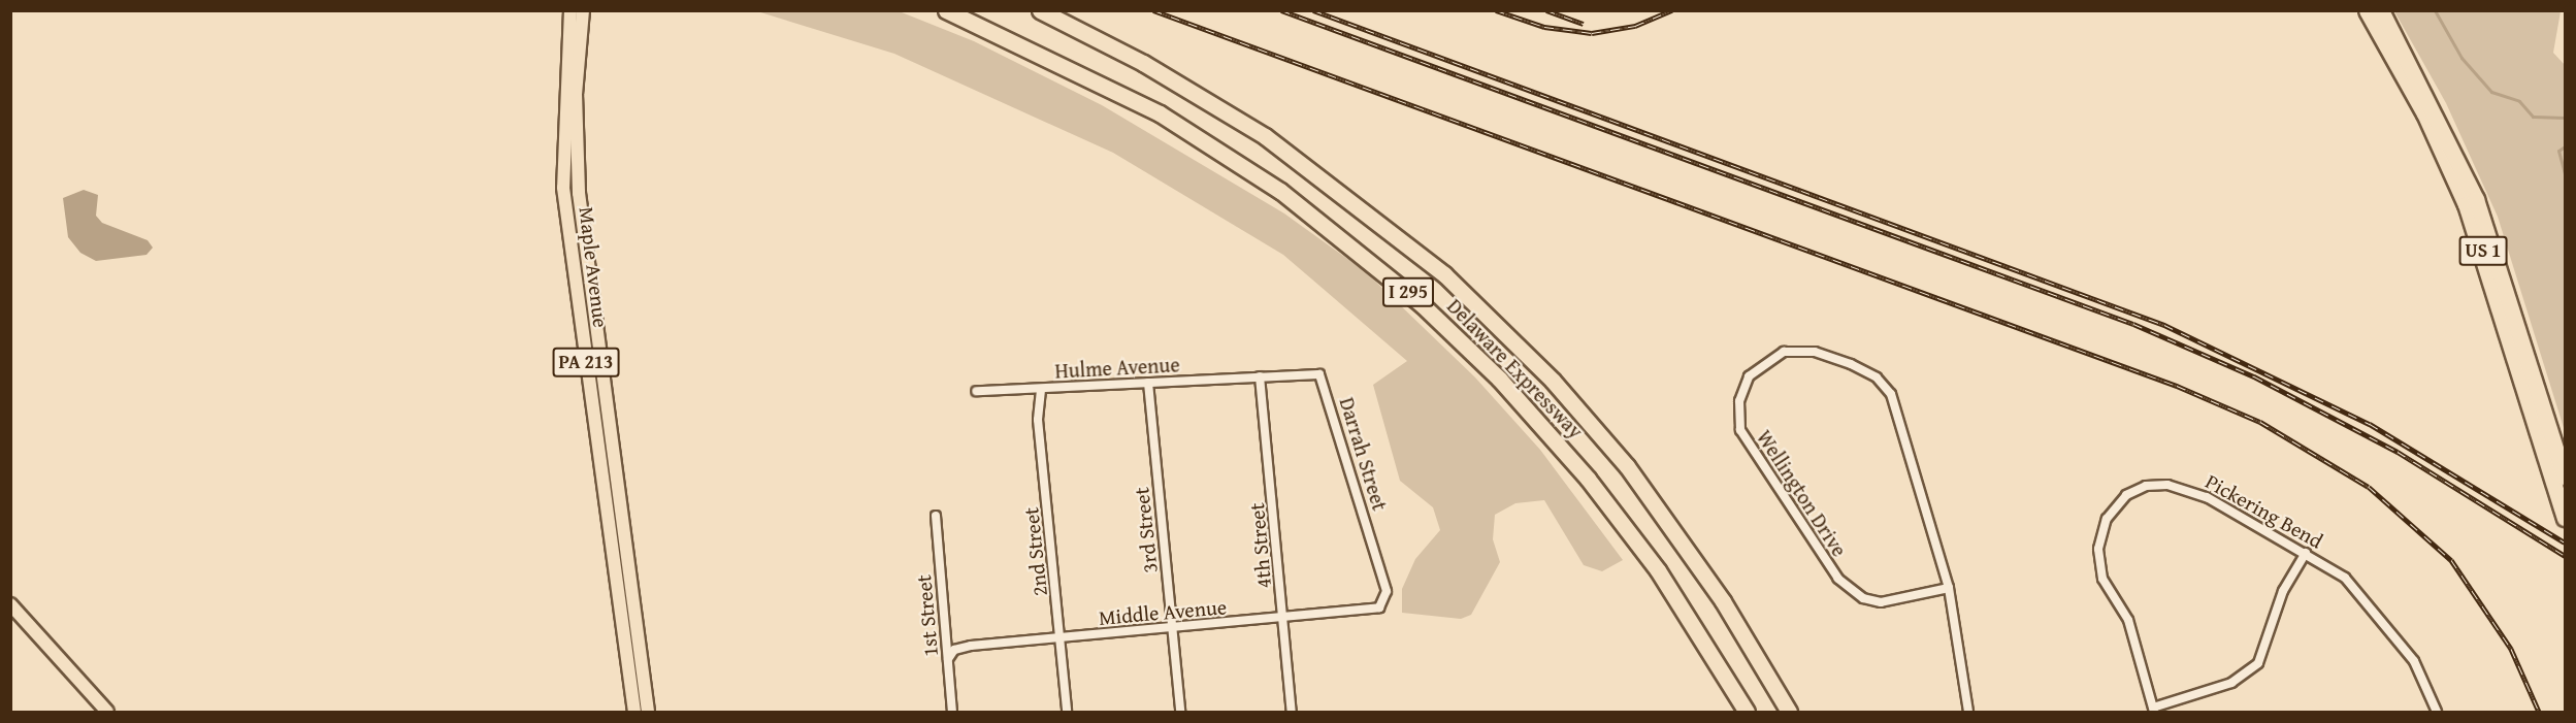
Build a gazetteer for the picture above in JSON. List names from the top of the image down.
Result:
{
  "streets": {
    "highway": ["US 1", "I 295", "Delaware Expressway"],
    "main road": ["Maple Avenue", "PA 213"],
    "street": [
      "Hulme Avenue",
      "Darrah Street",
      "Wellington Drive",
      "Pickering Bend",
      "3rd Street",
      "4th Street",
      "2nd Street",
      "Middle Avenue",
      "1st Street"
    ]
  },
  "crossings": [
    ["Hulme Avenue", "Darrah Street"],
    ["Hulme Avenue", "3rd Street"],
    ["Hulme Avenue", "4th Street"],
    ["Hulme Avenue", "2nd Street"],
    ["Darrah Street", "4th Street"],
    ["Darrah Street", "Middle Avenue"],
    ["3rd Street", "Middle Avenue"],
    ["4th Street", "Middle Avenue"],
    ["2nd Street", "Middle Avenue"],
    ["Middle Avenue", "1st Street"]
  ]
}
